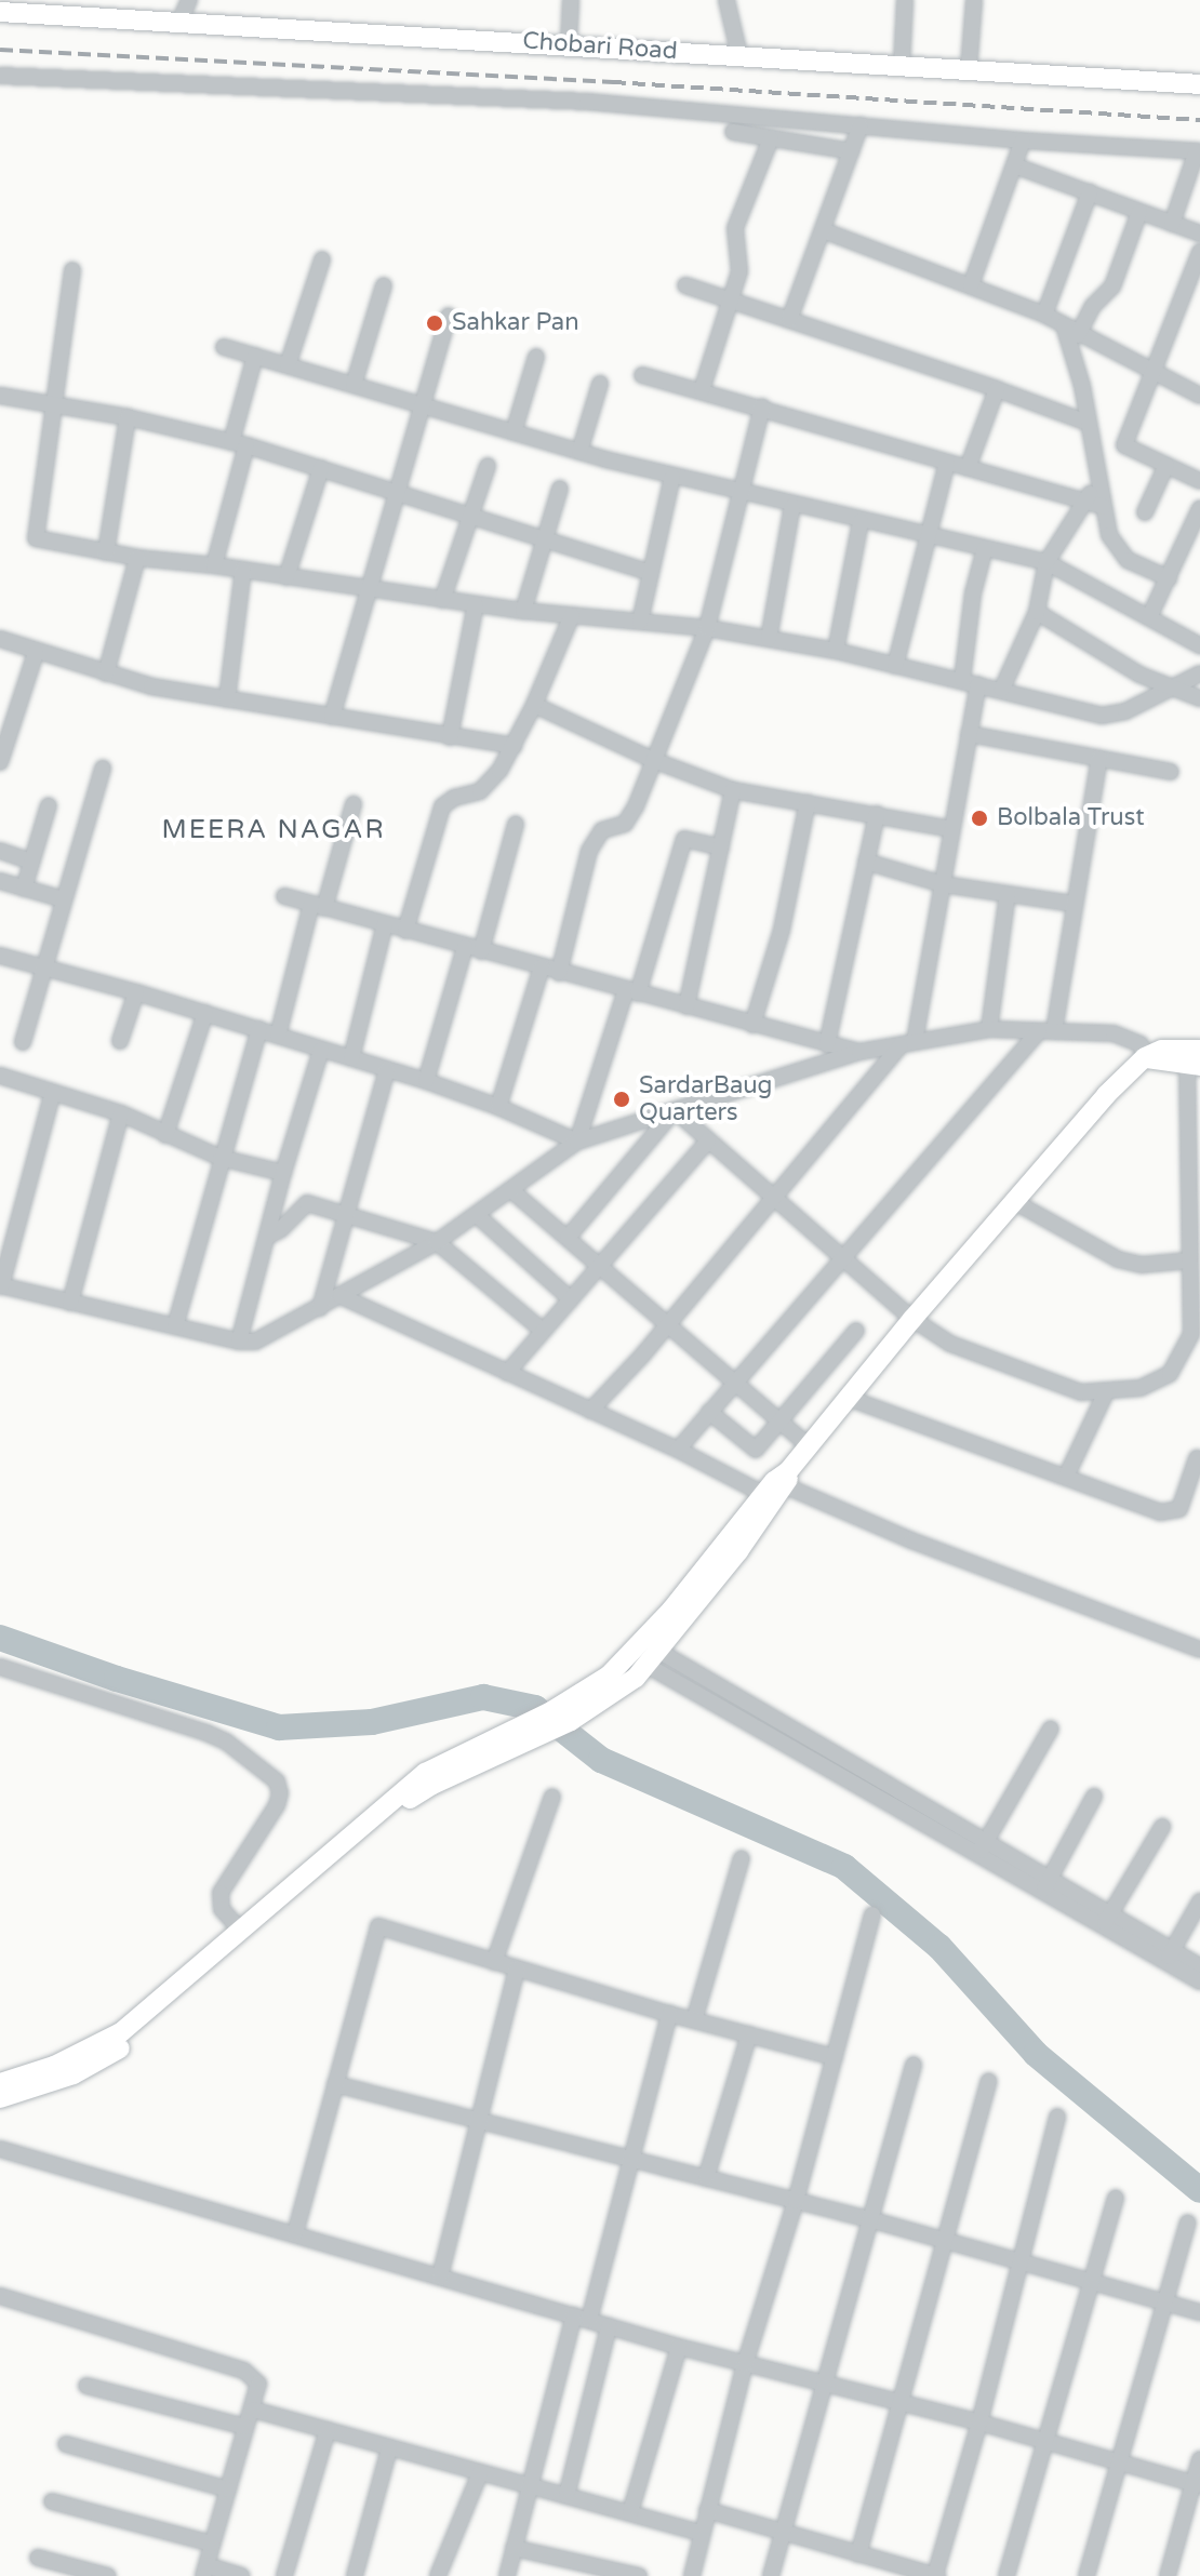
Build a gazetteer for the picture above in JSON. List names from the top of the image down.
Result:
{
  "streets": {
    "street": ["Chobari Road"]
  },
  "districts": ["MEERA NAGAR"],
  "places": ["Sahkar Pan", "Bolbala Trust", "SardarBaug Quarters"]
}
